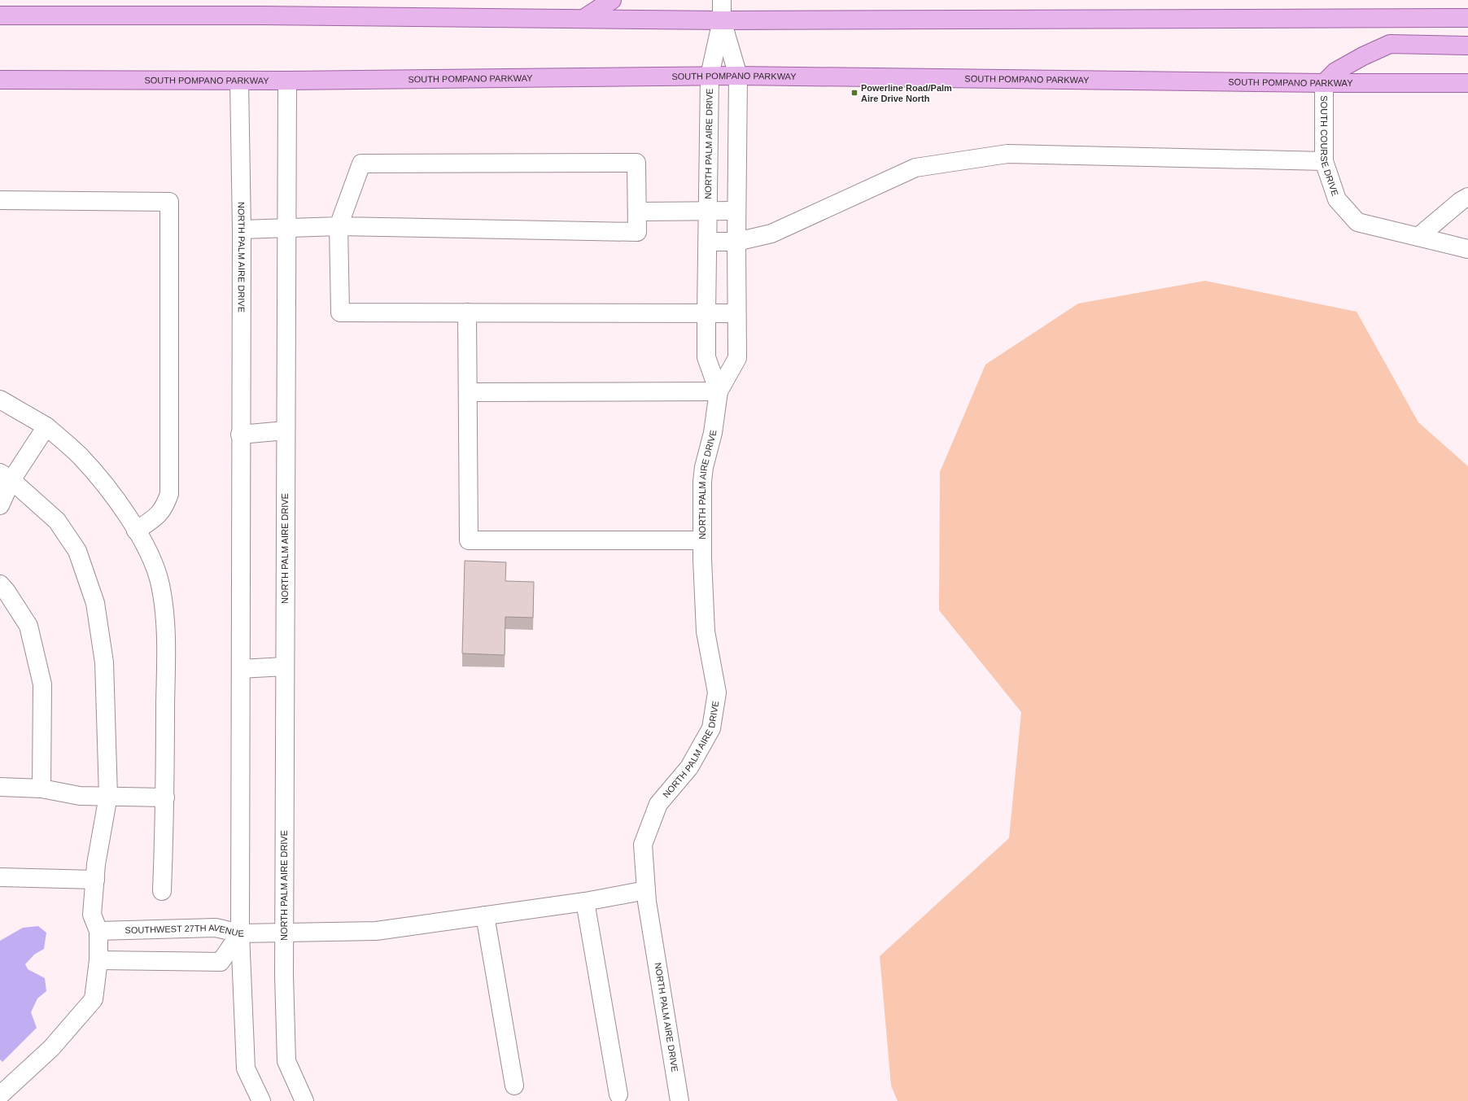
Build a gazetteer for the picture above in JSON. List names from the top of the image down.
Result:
{
  "streets": {
    "main road": ["SOUTH POMPANO PARKWAY"],
    "street": ["NORTH PALM AIRE DRIVE", "SOUTH COURSE DRIVE", "SOUTHWEST 27TH AVENUE"]
  },
  "crossings": [
    ["SOUTH POMPANO PARKWAY", "NORTH PALM AIRE DRIVE"],
    ["SOUTH POMPANO PARKWAY", "SOUTH COURSE DRIVE"],
    ["NORTH PALM AIRE DRIVE", "SOUTHWEST 27TH AVENUE"]
  ],
  "places": {
    "transit": ["Powerline Road/Palm Aire Drive North"]
  }
}
